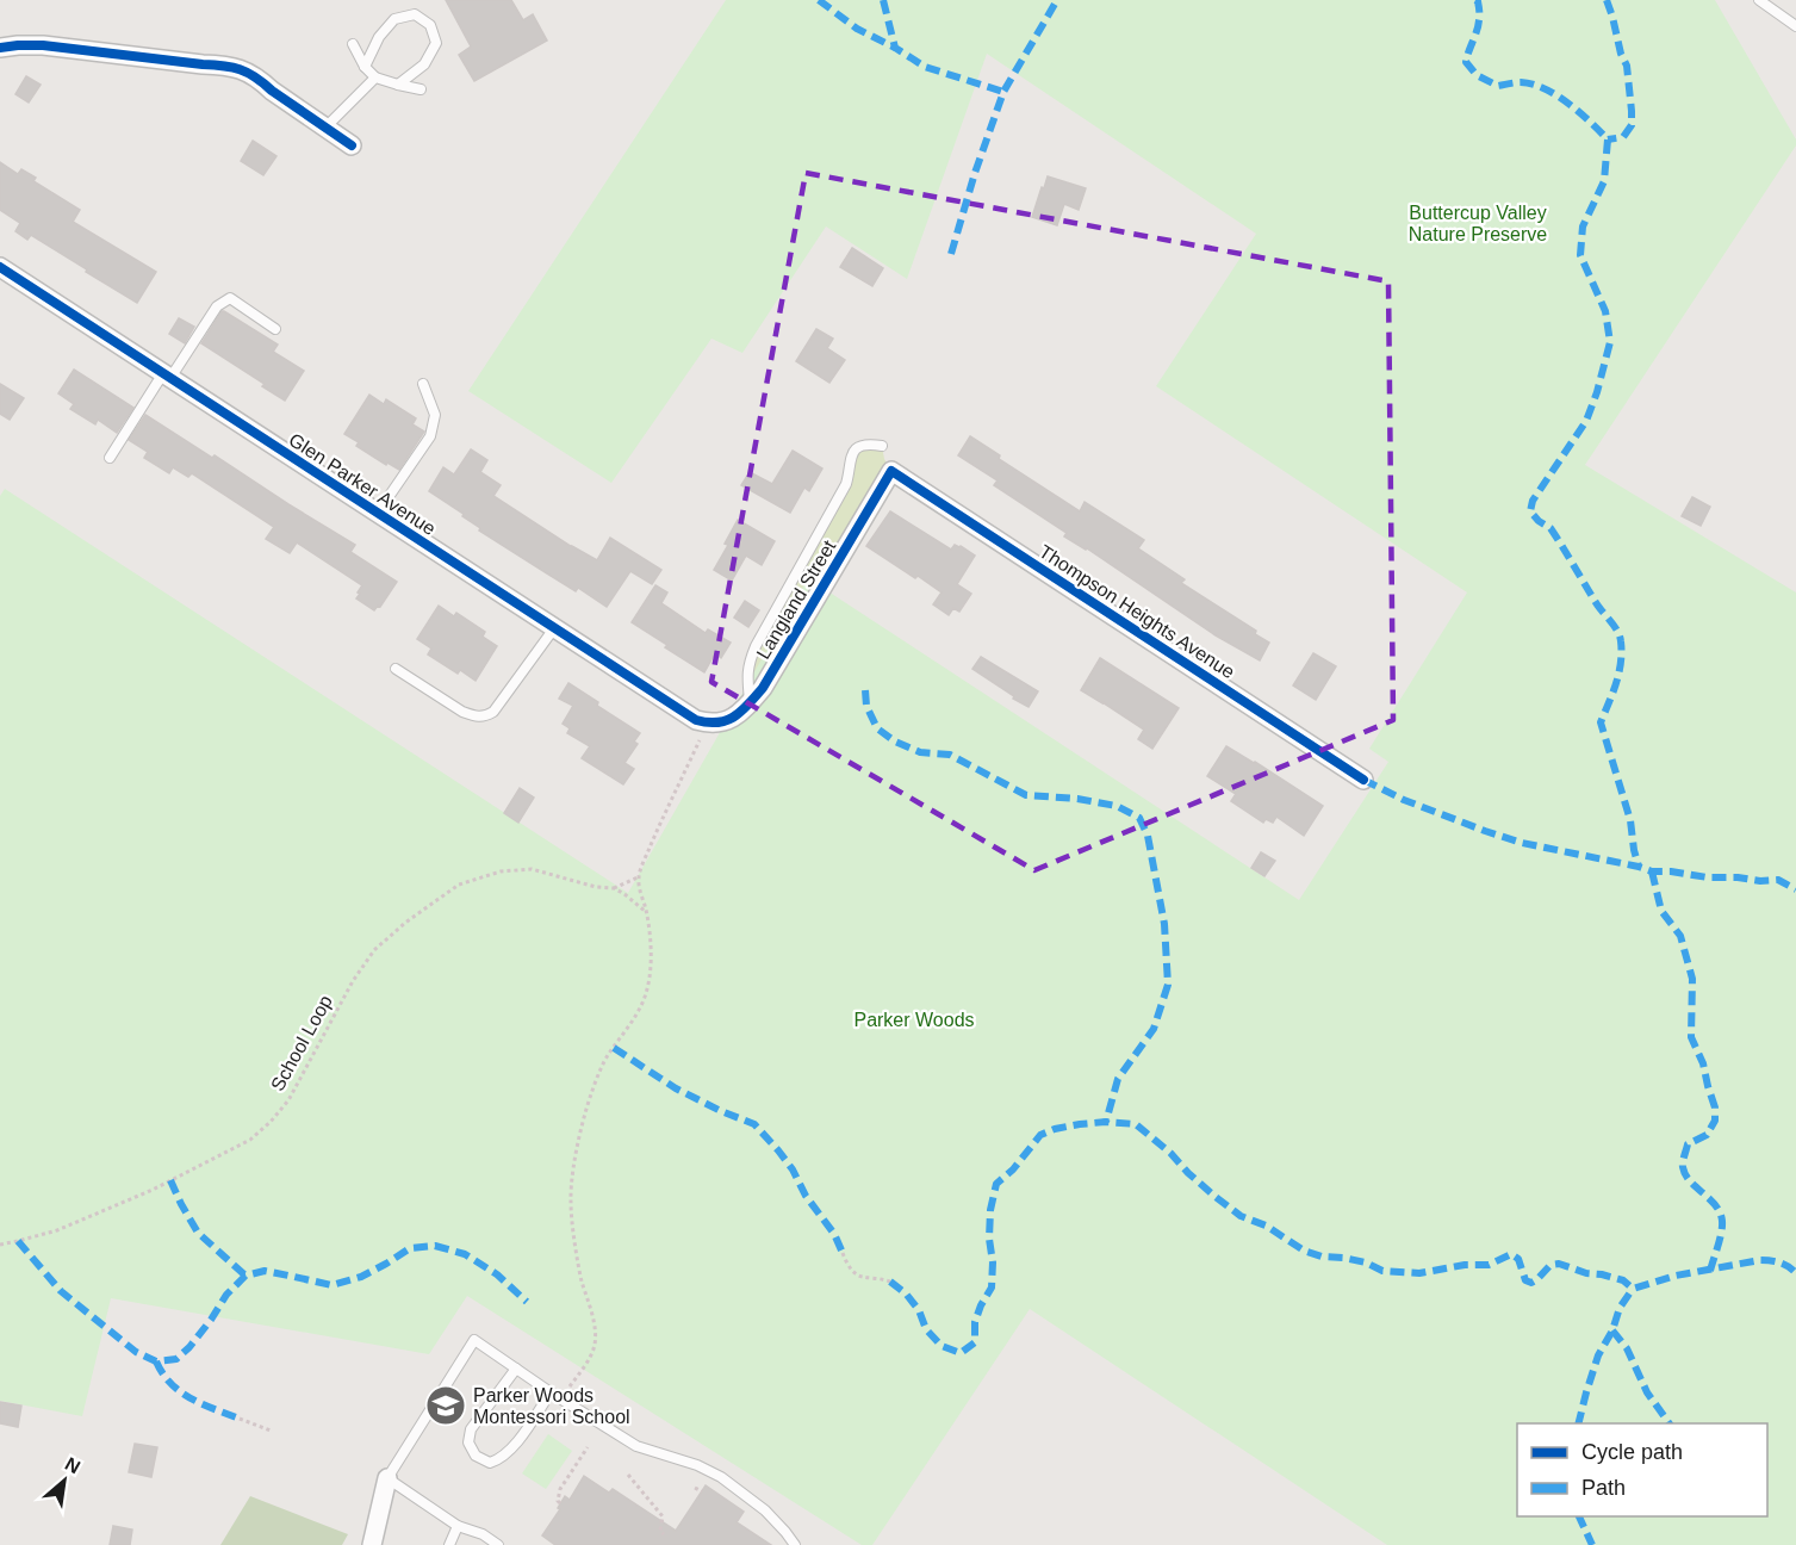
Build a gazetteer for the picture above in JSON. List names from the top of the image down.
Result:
{
  "streets": {
    "street": ["Glen Parker Avenue", "Langland Street", "Thompson Heights Avenue"],
    "path": ["School Loop"]
  },
  "crossings": [
    ["Glen Parker Avenue", "Langland Street"],
    ["Langland Street", "Thompson Heights Avenue"]
  ],
  "parks": ["Buttercup Valley Nature Preserve", "Parker Woods"],
  "places": {
    "school or university": ["Parker Woods Montessori School"]
  },
  "legend": ["Cycle path", "Path"],
  "north": "top right"
}
